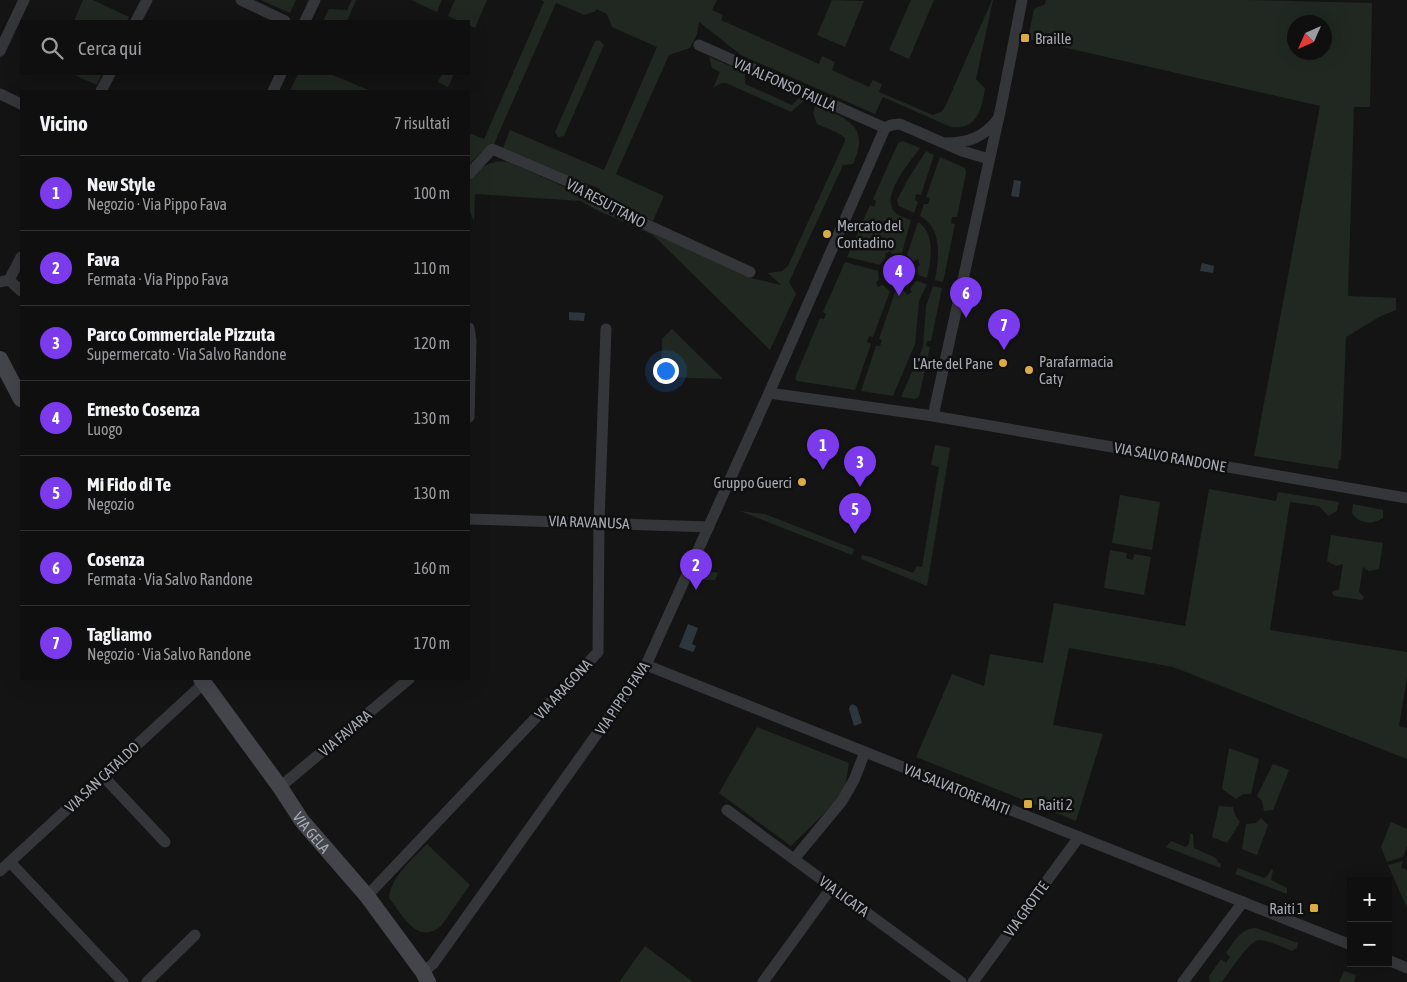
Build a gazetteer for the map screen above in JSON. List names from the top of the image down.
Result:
{
  "streets": {
    "street": [
      "VIA ALFONSO FAILLA",
      "VIA RESUTTANO",
      "VIA SALVO RANDONE",
      "VIA RAVANUSA",
      "VIA ARAGONA",
      "VIA PIPPO FAVA",
      "VIA FAVARA",
      "VIA SAN CATALDO",
      "VIA SALVATORE RAITI",
      "VIA GELA",
      "VIA LICATA",
      "VIA GROTTE"
    ]
  },
  "crossings": [
    ["VIA ALFONSO FAILLA", "VIA PIPPO FAVA"],
    ["VIA SALVO RANDONE", "VIA PIPPO FAVA"],
    ["VIA RAVANUSA", "VIA ARAGONA"],
    ["VIA RAVANUSA", "VIA PIPPO FAVA"],
    ["VIA ARAGONA", "VIA GELA"],
    ["VIA PIPPO FAVA", "VIA SALVATORE RAITI"],
    ["VIA PIPPO FAVA", "VIA GELA"],
    ["VIA FAVARA", "VIA GELA"],
    ["VIA SAN CATALDO", "VIA GELA"],
    ["VIA SALVATORE RAITI", "VIA GROTTE"]
  ],
  "places": {
    "transit": ["Braille", "Raiti 2", "Raiti 1"],
    "other": [
      "Mercato del Contadino",
      "L'Arte del Pane",
      "Parafarmacia Caty",
      "Gruppo Guerci"
    ]
  },
  "north": "bottom left",
  "page": {
    "search": "Cerca qui",
    "heading": ["Vicino", "7 risultati"],
    "list": [
      {
        "mark": "1",
        "name": "New Style",
        "note": "Negozio · Via Pippo Fava",
        "value": "100 m"
      },
      {
        "mark": "2",
        "name": "Fava",
        "note": "Fermata · Via Pippo Fava",
        "value": "110 m"
      },
      {
        "mark": "3",
        "name": "Parco Commerciale Pizzuta",
        "note": "Supermercato · Via Salvo Randone",
        "value": "120 m"
      },
      {
        "mark": "4",
        "name": "Ernesto Cosenza",
        "note": "Luogo",
        "value": "130 m"
      },
      {
        "mark": "5",
        "name": "Mi Fido di Te",
        "note": "Negozio",
        "value": "130 m"
      },
      {
        "mark": "6",
        "name": "Cosenza",
        "note": "Fermata · Via Salvo Randone",
        "value": "160 m"
      },
      {
        "mark": "7",
        "name": "Tagliamo",
        "note": "Negozio · Via Salvo Randone",
        "value": "170 m"
      }
    ],
    "pins": [
      "4",
      "6",
      "7",
      "1",
      "3",
      "5",
      "2"
    ],
    "map_buttons": ["+", "−"]
  }
}
